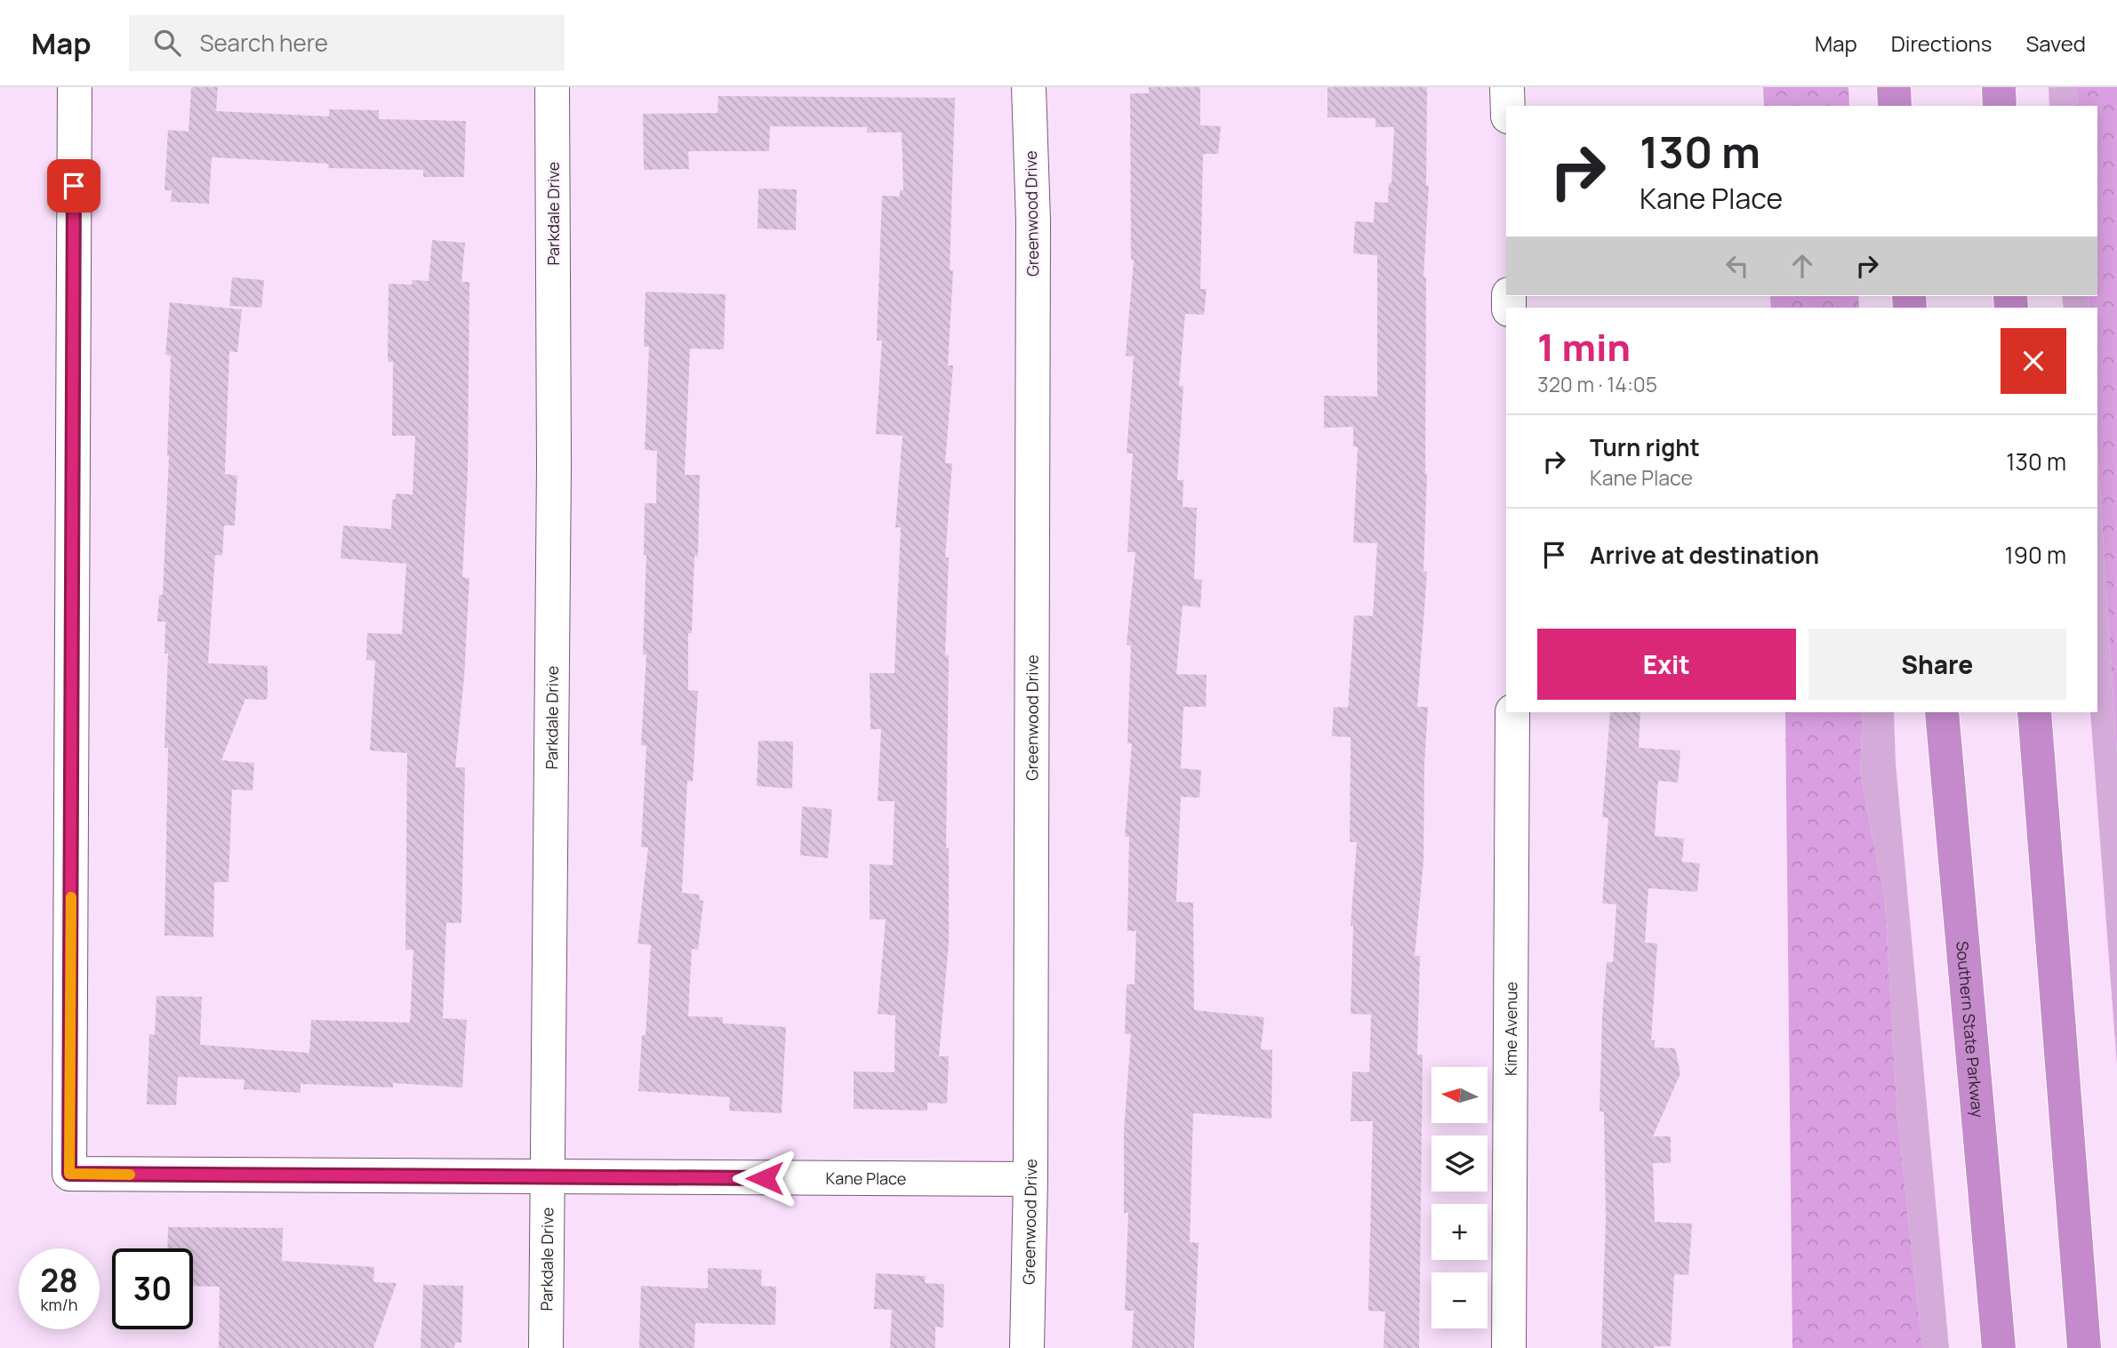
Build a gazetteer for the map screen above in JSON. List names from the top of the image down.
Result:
{
  "streets": {
    "highway": ["Southern State Parkway"],
    "street": [
      "Parkdale Drive",
      "Greenwood Drive",
      "Kime Avenue",
      "Kane Place"
    ]
  },
  "crossings": [
    ["Parkdale Drive", "Kane Place"],
    ["Greenwood Drive", "Kane Place"]
  ],
  "north": "left",
  "page": {
    "header": "Map",
    "search": "Search here",
    "nav": ["Map", "Directions", "Saved"],
    "turn": ["130 m", "Kane Place"],
    "heading": ["1 min", "320 m · 14:05"],
    "list": [
      {
        "name": "Turn right",
        "note": "Kane Place",
        "value": "130 m"
      },
      {
        "name": "Arrive at destination",
        "value": "190 m"
      }
    ],
    "buttons": ["Exit", "Share"],
    "map_buttons": ["+", "−"],
    "speed": "28 km/h",
    "limit": "30"
  }
}
